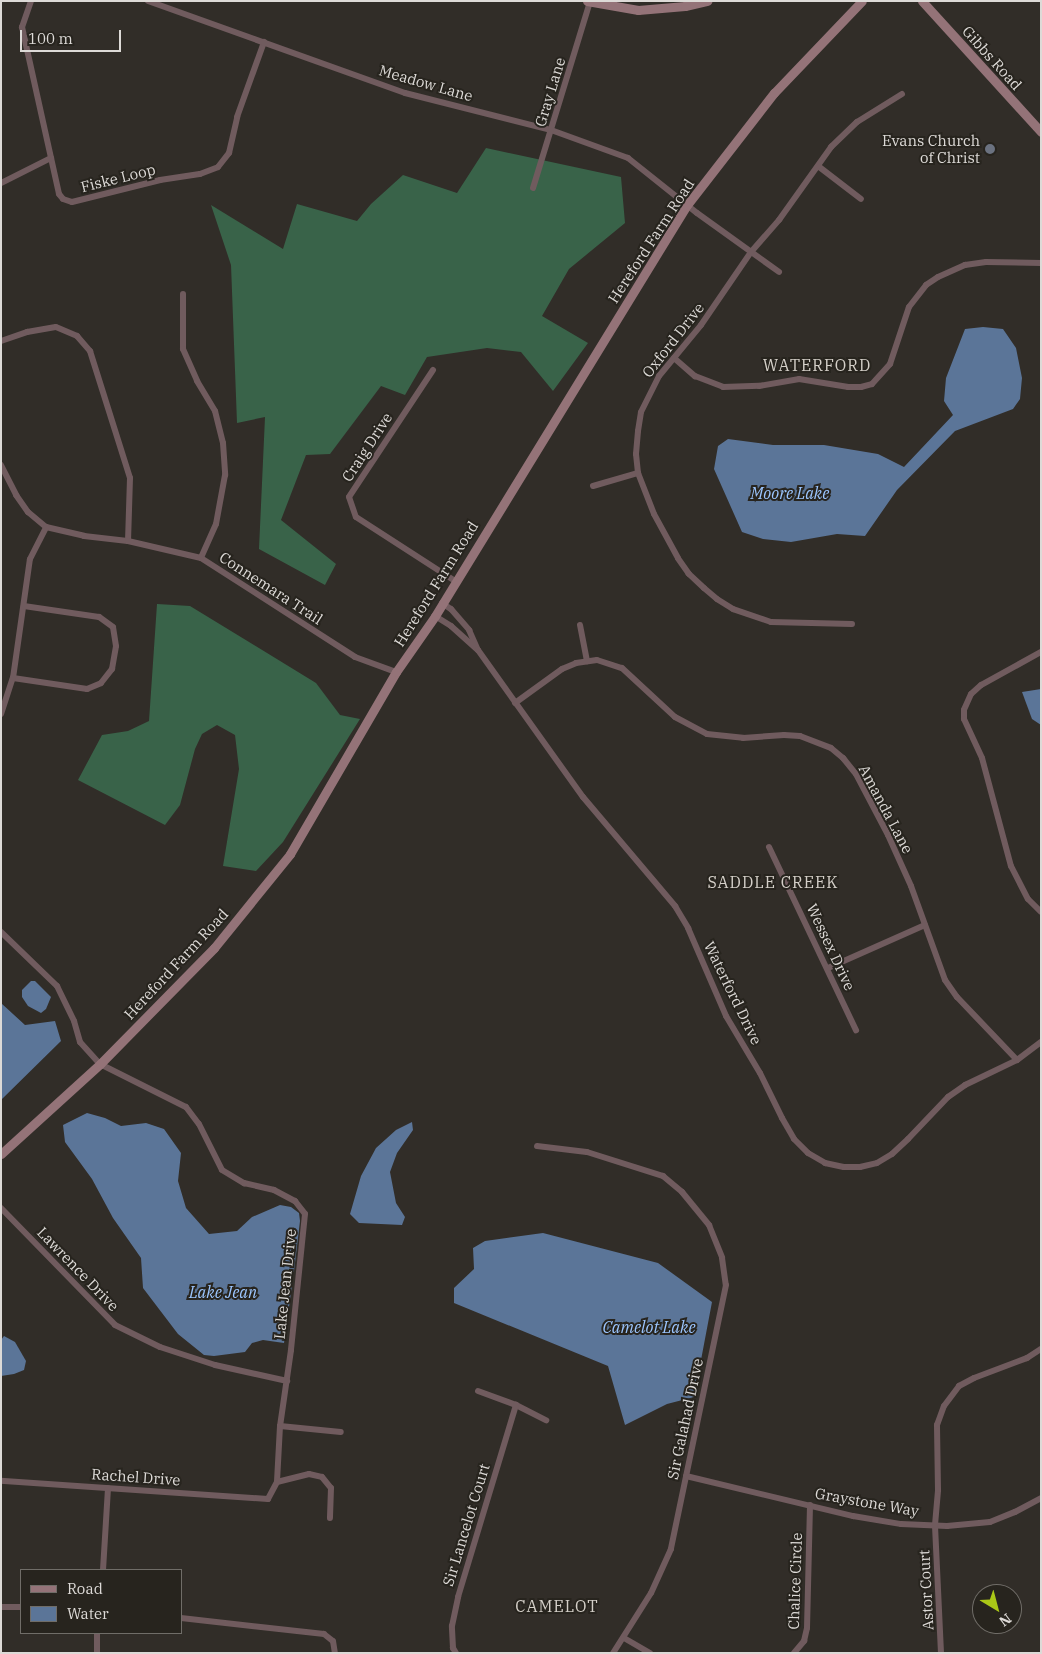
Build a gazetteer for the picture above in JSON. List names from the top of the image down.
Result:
{
  "streets": {
    "street": [
      "Gibbs Road",
      "Meadow Lane",
      "Gray Lane",
      "Fiske Loop",
      "Hereford Farm Road",
      "Oxford Drive",
      "Craig Drive",
      "Connemara Trail",
      "Amanda Lane",
      "Wessex Drive",
      "Waterford Drive",
      "Lawrence Drive",
      "Lake Jean Drive",
      "Sir Galahad Drive",
      "Rachel Drive",
      "Graystone Way",
      "Sir Lancelot Court",
      "Chalice Circle",
      "Astor Court"
    ]
  },
  "crossings": [
    ["Meadow Lane", "Gray Lane"],
    ["Meadow Lane", "Fiske Loop"],
    ["Meadow Lane", "Hereford Farm Road"],
    ["Meadow Lane", "Oxford Drive"],
    ["Hereford Farm Road", "Craig Drive"],
    ["Hereford Farm Road", "Connemara Trail"],
    ["Hereford Farm Road", "Waterford Drive"],
    ["Hereford Farm Road", "Lake Jean Drive"],
    ["Amanda Lane", "Waterford Drive"],
    ["Lawrence Drive", "Lake Jean Drive"],
    ["Lake Jean Drive", "Rachel Drive"],
    ["Sir Galahad Drive", "Graystone Way"],
    ["Graystone Way", "Chalice Circle"],
    ["Graystone Way", "Astor Court"]
  ],
  "districts": ["WATERFORD", "SADDLE CREEK", "CAMELOT"],
  "water": ["Moore Lake", "Lake Jean", "Camelot Lake"],
  "places": ["Evans Church of Christ"],
  "legend": ["Road", "Water"],
  "scale_bar": "100 m",
  "north": "bottom right"
}
